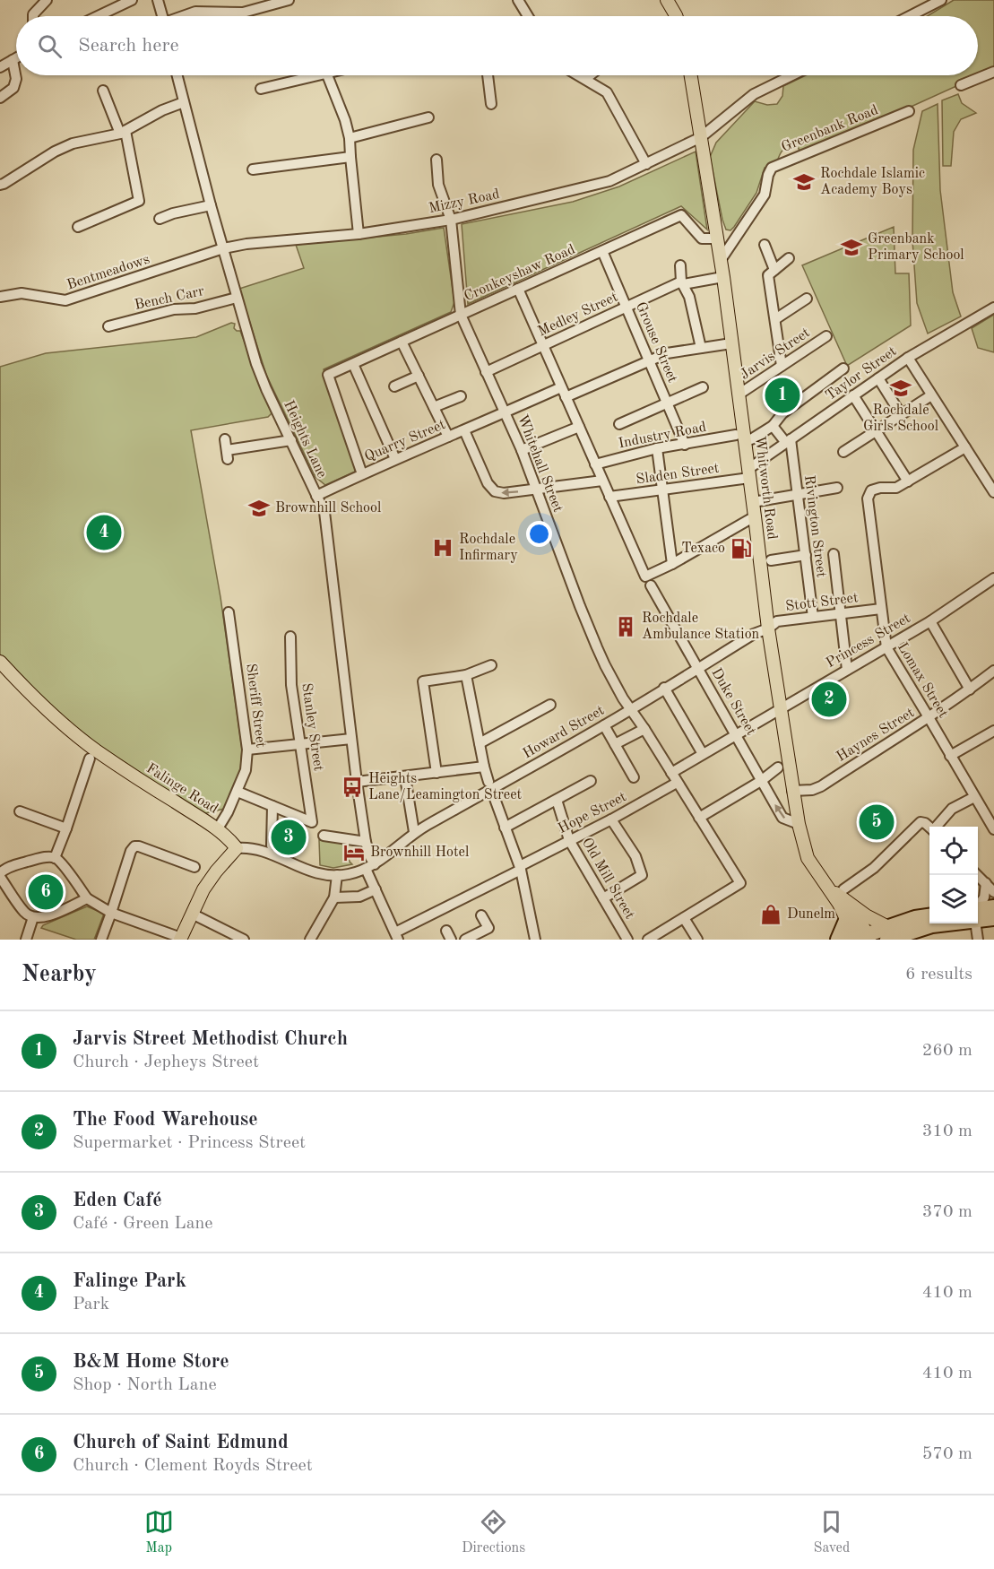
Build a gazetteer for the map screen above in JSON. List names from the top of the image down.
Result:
{
  "streets": {
    "main road": ["Whitworth Road", "Falinge Road"],
    "street": [
      "Greenbank Road",
      "Mizzy Road",
      "Bentmeadows",
      "Cronkeyshaw Road",
      "Bench Carr",
      "Medley Street",
      "Grouse Street",
      "Jarvis Street",
      "Taylor Street",
      "Industry Road",
      "Heights Lane",
      "Quarry Street",
      "Whitehall Street",
      "Sladen Street",
      "Rivington Street",
      "Stott Street",
      "Princess Street",
      "Lomax Street",
      "Duke Street",
      "Sheriff Street",
      "Stanley Street",
      "Howard Street",
      "Haynes Street",
      "Hope Street",
      "Old Mill Street"
    ]
  },
  "crossings": [
    ["Greenbank Road", "Whitworth Road"],
    ["Mizzy Road", "Bentmeadows"],
    ["Mizzy Road", "Heights Lane"],
    ["Mizzy Road", "Whitehall Street"],
    ["Mizzy Road", "Whitworth Road"],
    ["Bentmeadows", "Heights Lane"],
    ["Cronkeyshaw Road", "Grouse Street"],
    ["Cronkeyshaw Road", "Quarry Street"],
    ["Cronkeyshaw Road", "Whitehall Street"],
    ["Cronkeyshaw Road", "Whitworth Road"],
    ["Bench Carr", "Heights Lane"],
    ["Medley Street", "Grouse Street"],
    ["Medley Street", "Whitehall Street"],
    ["Grouse Street", "Industry Road"],
    ["Jarvis Street", "Whitworth Road"],
    ["Taylor Street", "Sladen Street"],
    ["Taylor Street", "Whitworth Road"],
    ["Taylor Street", "Rivington Street"],
    ["Heights Lane", "Quarry Street"],
    ["Heights Lane", "Howard Street"],
    ["Heights Lane", "Hope Street"],
    ["Quarry Street", "Whitehall Street"],
    ["Whitehall Street", "Princess Street"],
    ["Whitehall Street", "Howard Street"],
    ["Whitehall Street", "Hope Street"],
    ["Sladen Street", "Whitworth Road"],
    ["Whitworth Road", "Stott Street"],
    ["Whitworth Road", "Princess Street"],
    ["Whitworth Road", "Duke Street"],
    ["Whitworth Road", "Howard Street"],
    ["Whitworth Road", "Haynes Street"],
    ["Rivington Street", "Stott Street"],
    ["Stott Street", "Lomax Street"],
    ["Stott Street", "Howard Street"],
    ["Princess Street", "Lomax Street"],
    ["Princess Street", "Duke Street"],
    ["Lomax Street", "Haynes Street"],
    ["Duke Street", "Howard Street"],
    ["Sheriff Street", "Falinge Road"],
    ["Hope Street", "Old Mill Street"]
  ],
  "places": {
    "school or university": [
      "Rochdale Islamic Academy Boys",
      "Greenbank Primary School",
      "Rochdale Girls School",
      "Brownhill School"
    ],
    "hospital": ["Rochdale Infirmary"],
    "fuel station": ["Texaco"],
    "building": ["Rochdale Ambulance Station"],
    "bus stop": ["Heights Lane/Leamington Street"],
    "hotel": ["Brownhill Hotel"],
    "shop": ["Dunelm"]
  },
  "page": {
    "search": "Search here",
    "pins": [
      "1",
      "4",
      "2",
      "5",
      "3",
      "6"
    ],
    "heading": ["Nearby", "6 results"],
    "list": [
      {
        "mark": "1",
        "name": "Jarvis Street Methodist Church",
        "note": "Church · Jepheys Street",
        "value": "260 m"
      },
      {
        "mark": "2",
        "name": "The Food Warehouse",
        "note": "Supermarket · Princess Street",
        "value": "310 m"
      },
      {
        "mark": "3",
        "name": "Eden Café",
        "note": "Café · Green Lane",
        "value": "370 m"
      },
      {
        "mark": "4",
        "name": "Falinge Park",
        "note": "Park",
        "value": "410 m"
      },
      {
        "mark": "5",
        "name": "B&M Home Store",
        "note": "Shop · North Lane",
        "value": "410 m"
      },
      {
        "mark": "6",
        "name": "Church of Saint Edmund",
        "note": "Church · Clement Royds Street",
        "value": "570 m"
      }
    ],
    "nav": ["Map", "Directions", "Saved"]
  }
}
